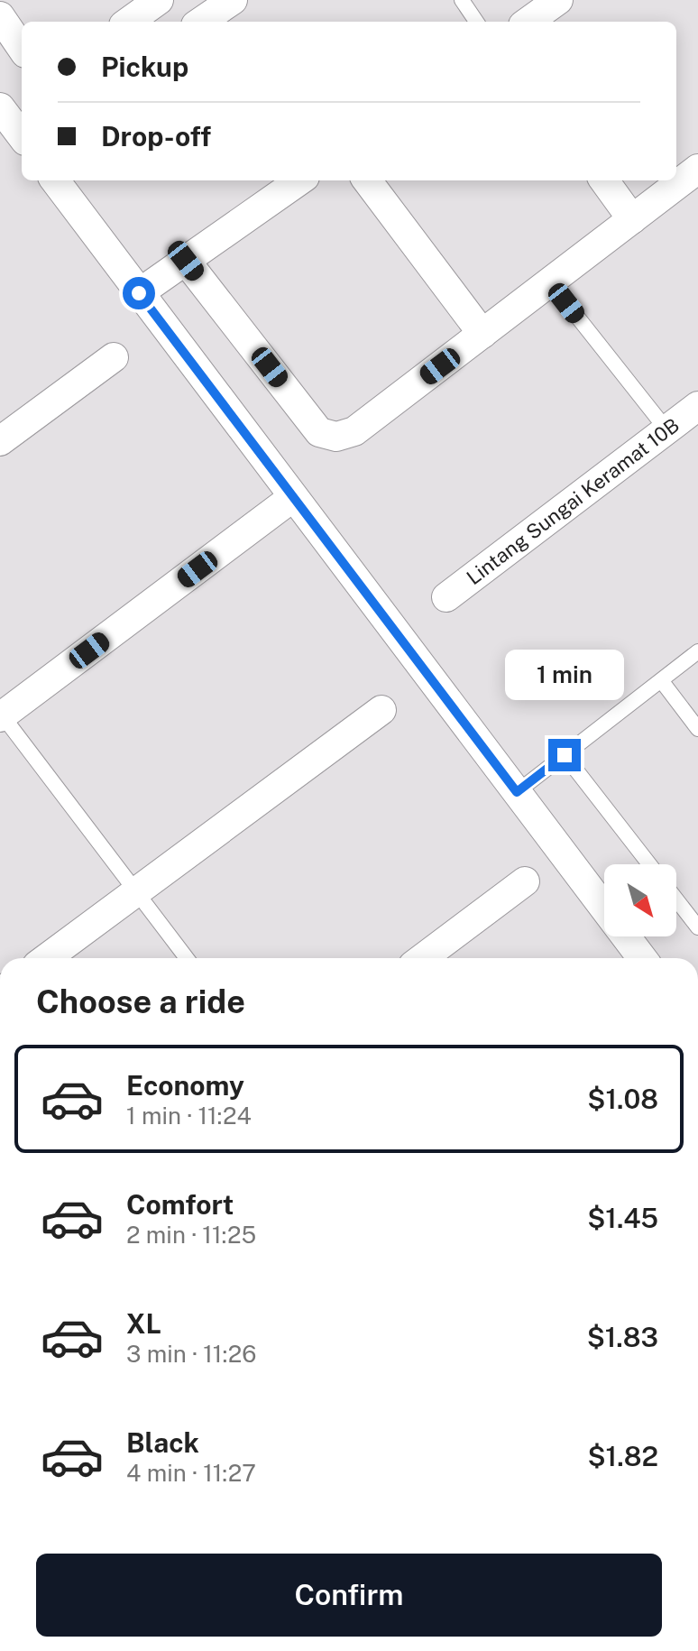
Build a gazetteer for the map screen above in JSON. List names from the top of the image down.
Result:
{
  "streets": {
    "street": ["Lintang Sungai Keramat 10B"]
  },
  "north": "bottom right",
  "page": {
    "banner": ["Pickup", "Drop-off"],
    "bubble": "1 min",
    "heading": "Choose a ride",
    "list": [
      {
        "name": "Economy",
        "note": "1 min · 11:24",
        "value": "$1.08"
      },
      {
        "name": "Comfort",
        "note": "2 min · 11:25",
        "value": "$1.45"
      },
      {
        "name": "XL",
        "note": "3 min · 11:26",
        "value": "$1.83"
      },
      {
        "name": "Black",
        "note": "4 min · 11:27",
        "value": "$1.82"
      }
    ],
    "buttons": "Confirm"
  }
}
